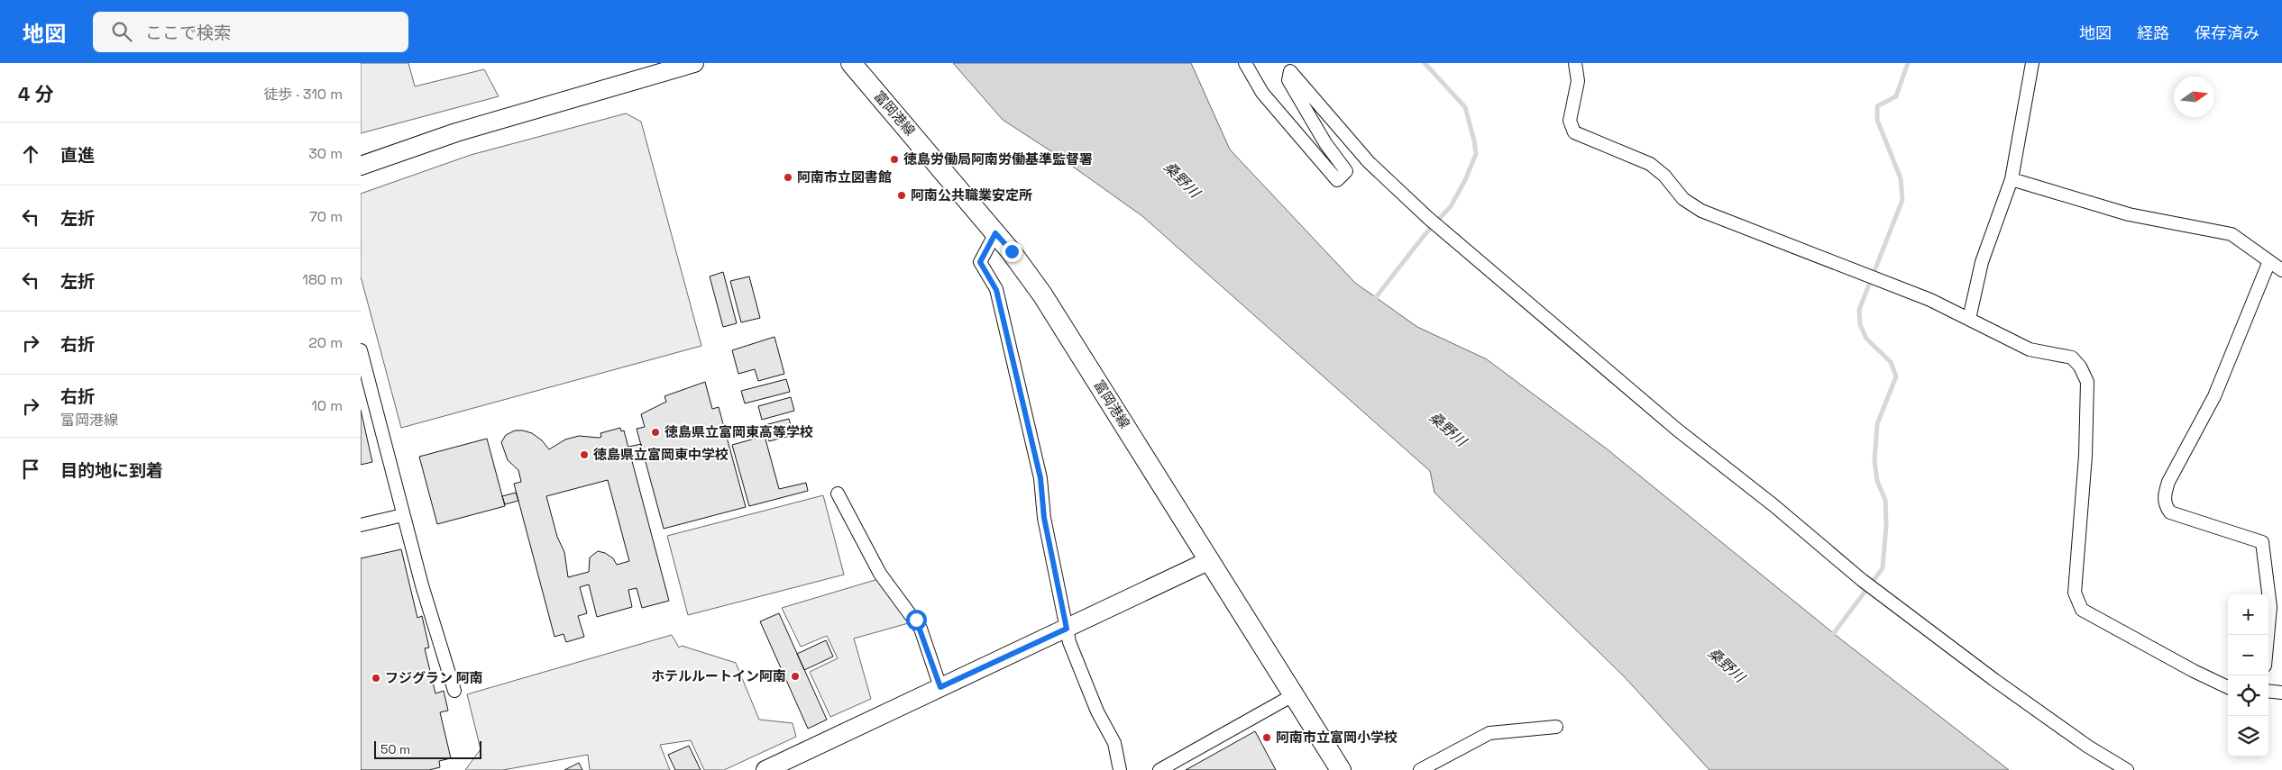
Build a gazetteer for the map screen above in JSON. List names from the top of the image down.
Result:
{
  "streets": {
    "main road": ["富岡港線"]
  },
  "water": ["桑野川"],
  "places": [
    "徳島労働局阿南労働基準監督署",
    "阿南市立図書館",
    "阿南公共職業安定所",
    "徳島県立富岡東高等学校",
    "徳島県立富岡東中学校",
    "ホテルルートイン阿南",
    "フジグラン 阿南",
    "阿南市立富岡小学校"
  ],
  "scale_bar": "50 m",
  "north": "right",
  "page": {
    "header": "地図",
    "search": "ここで検索",
    "nav": ["地図", "経路", "保存済み"],
    "heading": ["4 分", "徒歩 · 310 m"],
    "list": [
      ["直進", "30 m"],
      ["左折", "70 m"],
      ["左折", "180 m"],
      ["右折", "20 m"],
      ["右折", "富岡港線", "10 m"],
      "目的地に到着"
    ],
    "map_buttons": ["+", "−"],
    "scale": "50 m"
  }
}
